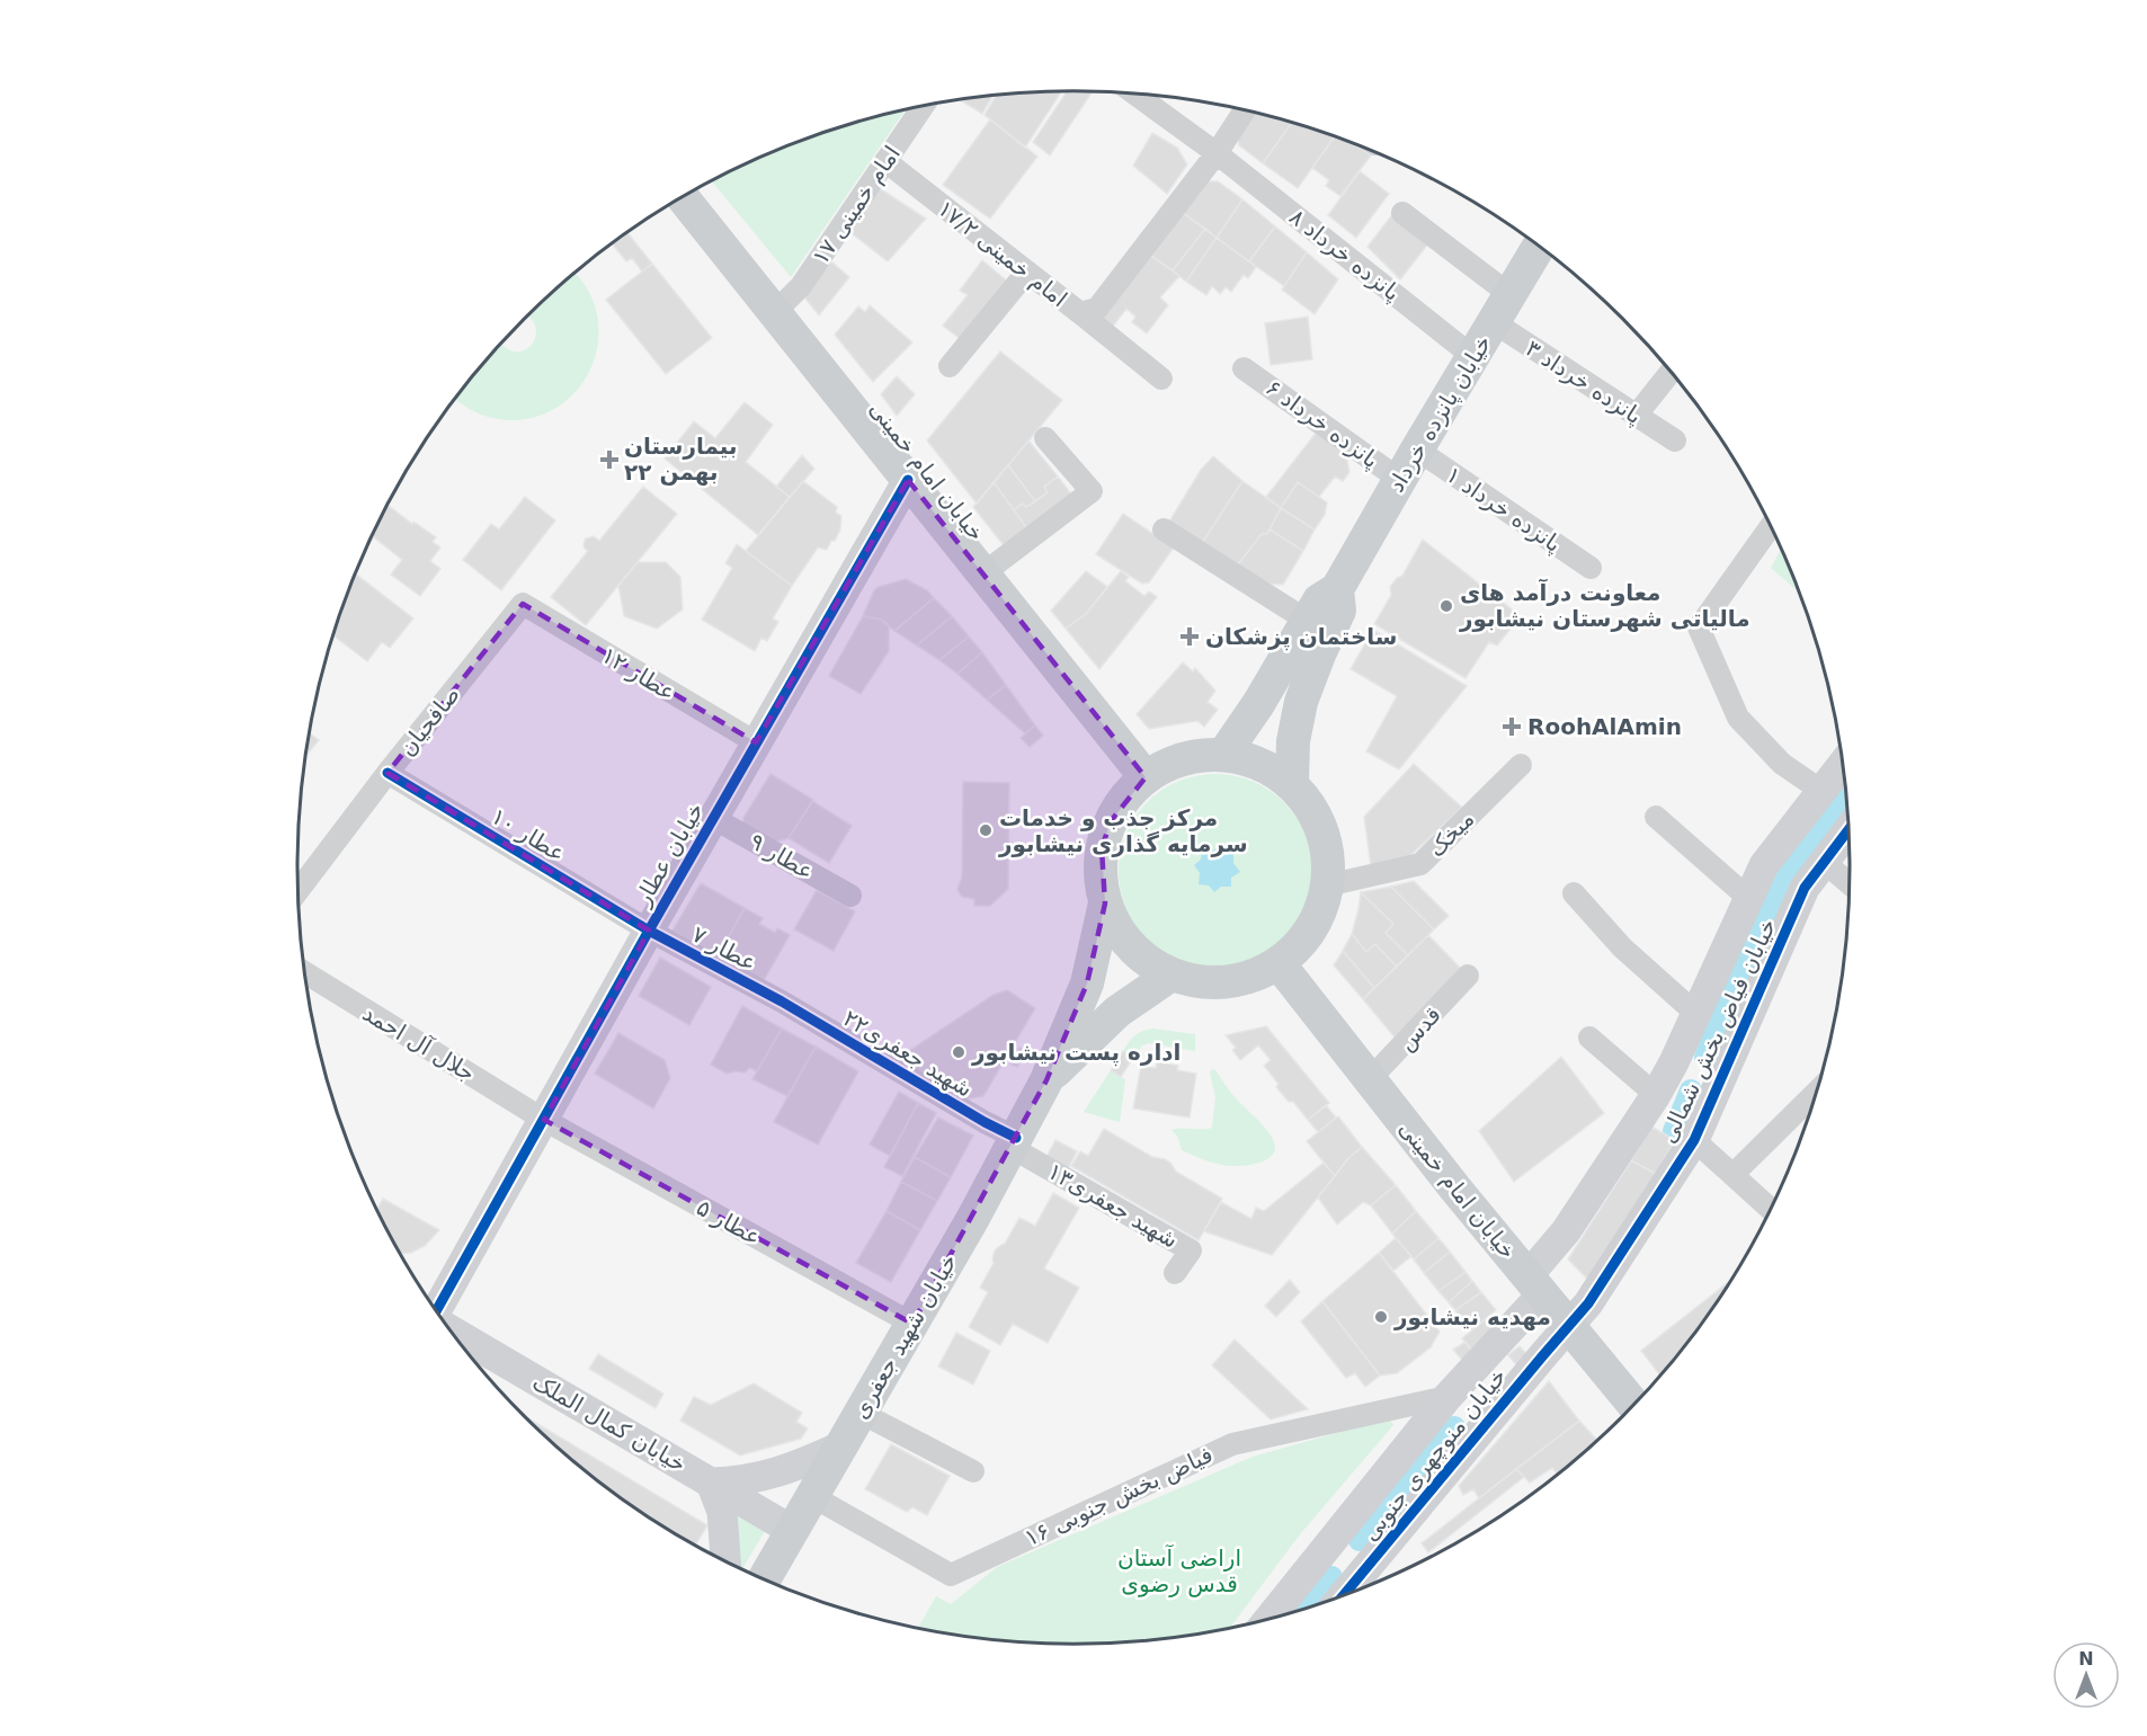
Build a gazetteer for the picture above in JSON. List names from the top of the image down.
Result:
{
  "streets": {
    "main road": ["خیابان پانزده خرداد", "خیابان امام خمینی", "خیابان شهید جعفری"],
    "street": [
      "امام خمینی ۱۷",
      "امام خمینی ۱۷/۲",
      "پانزده خرداد ۸",
      "پانزده خرداد ۳",
      "پانزده خرداد ۶",
      "پانزده خرداد ۱",
      "عطار ۱۲",
      "صافحیان",
      "میخک",
      "عطار ۱۰",
      "خیابان عطار",
      "عطار ۹",
      "عطار ۷",
      "قدس",
      "خیابان فیاض بخش شمالی",
      "جلال آل احمد",
      "شهید جعفری۲۲",
      "شهید جعفری۱۳",
      "عطار ۵",
      "خیابان کمال الملک",
      "خیابان منوچهری جنوبی",
      "فیاض بخش جنوبی ۱۶"
    ]
  },
  "crossings": [
    ["امام خمینی ۱۷", "امام خمینی ۱۷/۲"],
    ["امام خمینی ۱۷", "خیابان امام خمینی"],
    ["امام خمینی ۱۷/۲", "پانزده خرداد ۸"],
    ["پانزده خرداد ۸", "خیابان پانزده خرداد"],
    ["پانزده خرداد ۳", "خیابان پانزده خرداد"],
    ["خیابان پانزده خرداد", "پانزده خرداد ۶"],
    ["خیابان پانزده خرداد", "خیابان امام خمینی"],
    ["خیابان پانزده خرداد", "پانزده خرداد ۱"],
    ["خیابان پانزده خرداد", "میخک"],
    ["خیابان پانزده خرداد", "خیابان شهید جعفری"],
    ["خیابان امام خمینی", "میخک"],
    ["خیابان امام خمینی", "خیابان عطار"],
    ["خیابان امام خمینی", "قدس"],
    ["خیابان امام خمینی", "خیابان فیاض بخش شمالی"],
    ["خیابان امام خمینی", "خیابان شهید جعفری"],
    ["خیابان امام خمینی", "خیابان منوچهری جنوبی"],
    ["عطار ۱۲", "صافحیان"],
    ["عطار ۱۲", "خیابان عطار"],
    ["صافحیان", "عطار ۱۰"],
    ["میخک", "خیابان شهید جعفری"],
    ["عطار ۱۰", "خیابان عطار"],
    ["عطار ۱۰", "عطار ۷"],
    ["خیابان عطار", "عطار ۹"],
    ["خیابان عطار", "عطار ۷"],
    ["خیابان عطار", "جلال آل احمد"],
    ["خیابان عطار", "عطار ۵"],
    ["عطار ۷", "شهید جعفری۲۲"],
    ["خیابان فیاض بخش شمالی", "خیابان منوچهری جنوبی"],
    ["جلال آل احمد", "عطار ۵"],
    ["شهید جعفری۲۲", "شهید جعفری۱۳"],
    ["شهید جعفری۲۲", "خیابان شهید جعفری"],
    ["شهید جعفری۱۳", "خیابان شهید جعفری"],
    ["عطار ۵", "خیابان شهید جعفری"],
    ["خیابان شهید جعفری", "خیابان کمال الملک"],
    ["خیابان شهید جعفری", "فیاض بخش جنوبی ۱۶"],
    ["خیابان منوچهری جنوبی", "فیاض بخش جنوبی ۱۶"]
  ],
  "parks": ["اراضی آستان قدس رضوی"],
  "places": {
    "health": ["بیمارستان ۲۲ بهمن", "ساختمان پزشکان", "RoohAlAmin"],
    "other": [
      "معاونت درآمد های مالیاتی شهرستان نیشابور",
      "مرکز جذب و خدمات سرمایه گذاری نیشابور",
      "اداره پست نیشابور",
      "مهدیه نیشابور"
    ]
  },
  "north": "top"
}
